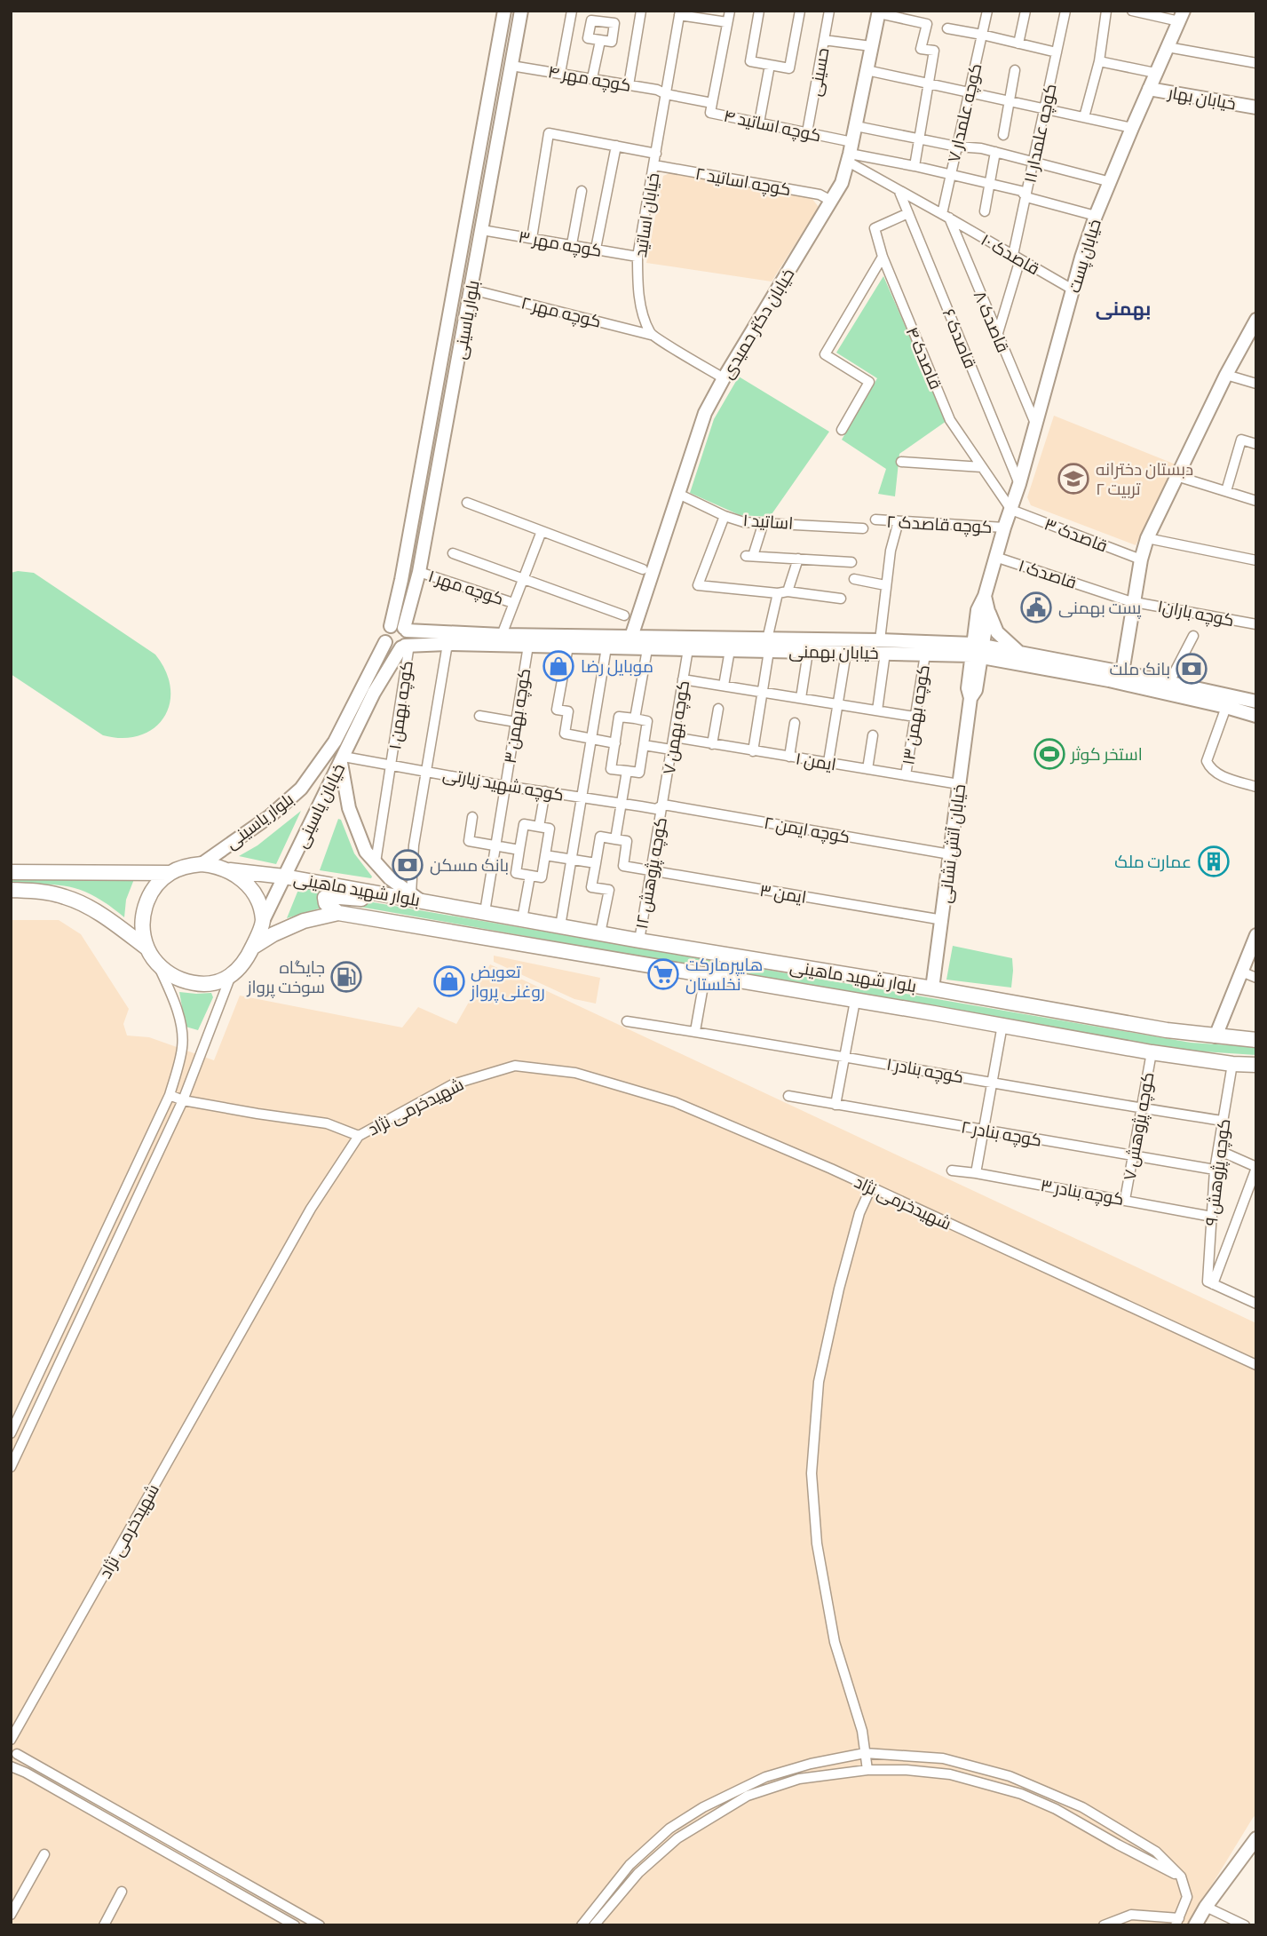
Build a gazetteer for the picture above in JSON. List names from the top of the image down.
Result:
{
  "streets": {
    "main road": ["بلوار شهید ماهینی"],
    "street": [
      "حسینی",
      "کوچه مهر ۴",
      "خیابان بهار",
      "کوچه علمدار ۷",
      "کوچه اساتید ۴",
      "کوچه علمدار ۱۱",
      "کوچه اساتید ۲",
      "خیابان اساتید",
      "کوچه مهر ۳",
      "قاصدک ۱۰",
      "خیابان پست",
      "کوچه مهر ۲",
      "بلوار یاسینی",
      "قاصدک ۸",
      "خیابان دکتر حمیدی",
      "قاصدک ۶",
      "قاصدک ۴",
      "اساتید ۱",
      "کوچه قاصدک ۲",
      "قاصدک ۳",
      "قاصدک ۱",
      "کوچه مهر ۱",
      "کوچه باران۱",
      "خیابان بهمنی",
      "کوچه بهمن ۱",
      "کوچه بهمن ۱۳",
      "کوچه بهمن ۳",
      "کوچه بهمن ۷",
      "ایمن ۱",
      "کوچه شهید زیارتی",
      "خیابان یاسینی",
      "کوچه ایمن ۲",
      "خیابان آتش نشانی",
      "کوچه پژوهش ۱۲",
      "ایمن ۳",
      "کوچه بنادر ۱",
      "شهیدخرمی نژاد",
      "کوچه پژوهش ۷",
      "کوچه بنادر ۲",
      "کوچه پژوهش ۹",
      "کوچه بنادر ۳"
    ]
  },
  "crossings": [
    ["حسینی", "کوچه اساتید ۴"],
    ["کوچه مهر ۴", "کوچه اساتید ۴"],
    ["کوچه مهر ۴", "خیابان اساتید"],
    ["کوچه مهر ۴", "بلوار یاسینی"],
    ["خیابان بهار", "خیابان پست"],
    ["کوچه علمدار ۷", "کوچه اساتید ۴"],
    ["کوچه علمدار ۷", "قاصدک ۱۰"],
    ["کوچه علمدار ۷", "قاصدک ۸"],
    ["کوچه اساتید ۴", "کوچه علمدار ۱۱"],
    ["کوچه اساتید ۴", "خیابان اساتید"],
    ["کوچه اساتید ۴", "قاصدک ۱۰"],
    ["کوچه اساتید ۴", "خیابان پست"],
    ["کوچه اساتید ۴", "خیابان دکتر حمیدی"],
    ["کوچه علمدار ۱۱", "قاصدک ۱۰"],
    ["کوچه علمدار ۱۱", "قاصدک ۸"],
    ["کوچه اساتید ۲", "خیابان اساتید"],
    ["کوچه اساتید ۲", "خیابان دکتر حمیدی"],
    ["خیابان اساتید", "کوچه مهر ۳"],
    ["خیابان اساتید", "کوچه مهر ۲"],
    ["کوچه مهر ۳", "بلوار یاسینی"],
    ["قاصدک ۱۰", "خیابان پست"],
    ["قاصدک ۱۰", "قاصدک ۸"],
    ["قاصدک ۱۰", "خیابان دکتر حمیدی"],
    ["قاصدک ۱۰", "قاصدک ۶"],
    ["خیابان پست", "قاصدک ۸"],
    ["خیابان پست", "قاصدک ۶"],
    ["خیابان پست", "قاصدک ۴"],
    ["خیابان پست", "کوچه قاصدک ۲"],
    ["خیابان پست", "قاصدک ۳"],
    ["کوچه مهر ۲", "بلوار یاسینی"],
    ["بلوار یاسینی", "کوچه مهر ۱"],
    ["بلوار یاسینی", "خیابان بهمنی"],
    ["بلوار یاسینی", "کوچه بهمن ۱"],
    ["بلوار یاسینی", "خیابان یاسینی"],
    ["بلوار یاسینی", "بلوار شهید ماهینی"],
    ["خیابان دکتر حمیدی", "اساتید ۱"],
    ["خیابان دکتر حمیدی", "خیابان بهمنی"],
    ["قاصدک ۶", "قاصدک ۴"],
    ["قاصدک ۴", "قاصدک ۳"],
    ["قاصدک ۱", "کوچه باران۱"],
    ["خیابان بهمنی", "کوچه بهمن ۱"],
    ["خیابان بهمنی", "کوچه بهمن ۱۳"],
    ["خیابان بهمنی", "کوچه بهمن ۳"],
    ["خیابان بهمنی", "کوچه بهمن ۷"],
    ["خیابان بهمنی", "خیابان آتش نشانی"],
    ["کوچه بهمن ۱", "کوچه شهید زیارتی"],
    ["کوچه بهمن ۱۳", "ایمن ۱"],
    ["کوچه بهمن ۳", "کوچه شهید زیارتی"],
    ["کوچه بهمن ۳", "بلوار شهید ماهینی"],
    ["کوچه بهمن ۷", "ایمن ۱"],
    ["کوچه بهمن ۷", "کوچه شهید زیارتی"],
    ["کوچه بهمن ۷", "کوچه ایمن ۲"],
    ["کوچه بهمن ۷", "کوچه پژوهش ۱۲"],
    ["ایمن ۱", "خیابان آتش نشانی"],
    ["کوچه شهید زیارتی", "خیابان یاسینی"],
    ["کوچه شهید زیارتی", "کوچه ایمن ۲"],
    ["کوچه شهید زیارتی", "کوچه پژوهش ۱۲"],
    ["خیابان یاسینی", "بلوار شهید ماهینی"],
    ["کوچه ایمن ۲", "خیابان آتش نشانی"],
    ["کوچه ایمن ۲", "کوچه پژوهش ۱۲"],
    ["خیابان آتش نشانی", "بلوار شهید ماهینی"],
    ["خیابان آتش نشانی", "ایمن ۳"],
    ["کوچه پژوهش ۱۲", "بلوار شهید ماهینی"],
    ["کوچه پژوهش ۱۲", "ایمن ۳"],
    ["بلوار شهید ماهینی", "کوچه پژوهش ۷"],
    ["بلوار شهید ماهینی", "کوچه پژوهش ۹"],
    ["کوچه بنادر ۱", "کوچه پژوهش ۷"],
    ["کوچه بنادر ۱", "کوچه پژوهش ۹"],
    ["کوچه پژوهش ۷", "کوچه بنادر ۲"],
    ["کوچه پژوهش ۷", "کوچه بنادر ۳"],
    ["کوچه بنادر ۲", "کوچه پژوهش ۹"],
    ["کوچه پژوهش ۹", "کوچه بنادر ۳"]
  ],
  "districts": ["بهمنی"],
  "places": {
    "school or university": ["دبستان دخترانه تربیت ۲"],
    "public building": ["پست بهمنی"],
    "shop": ["موبایل رضا", "تعویض روغنی پرواز"],
    "bank": ["بانک ملت", "بانک مسکن"],
    "sports": ["استخر کوثر"],
    "building": ["عمارت ملک"],
    "supermarket": ["هایپرمارکت نخلستان"],
    "fuel station": ["جایگاه سوخت پرواز"]
  }
}
